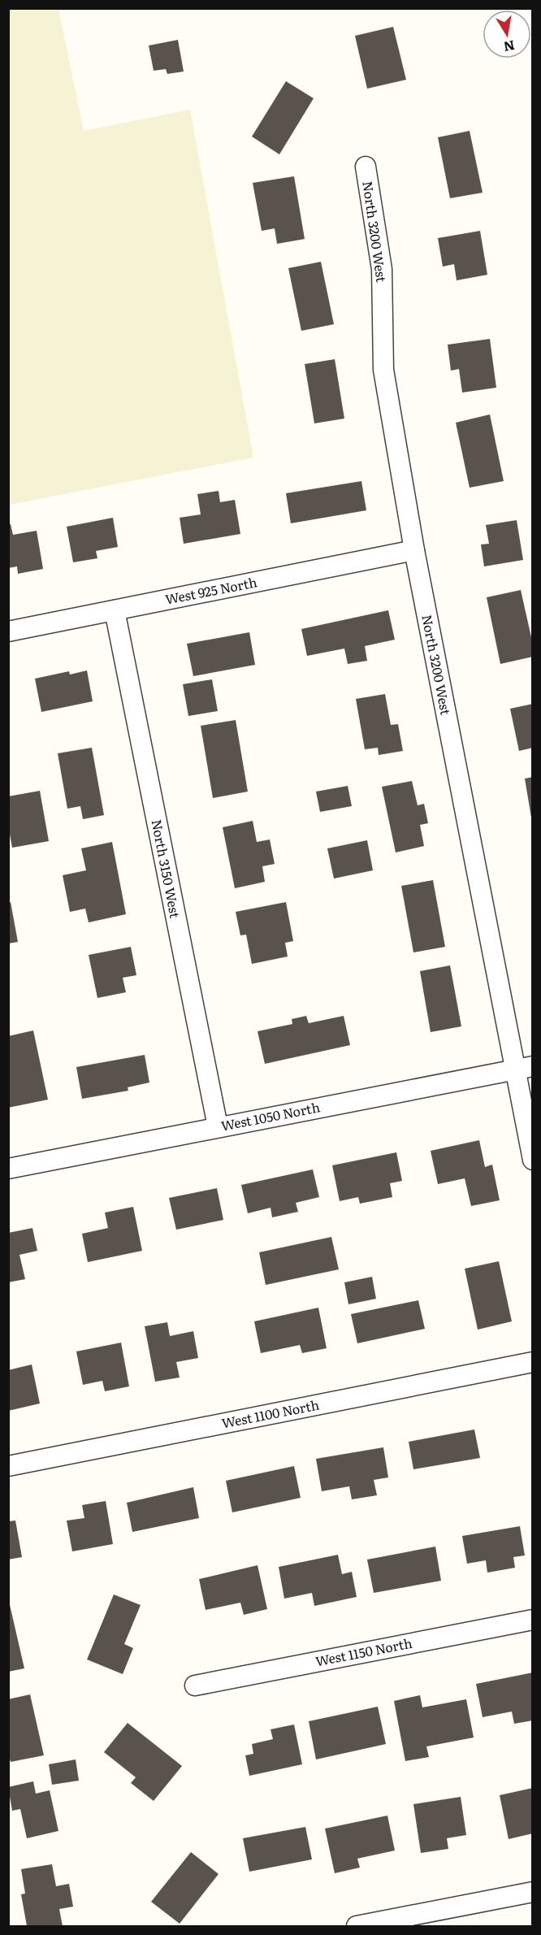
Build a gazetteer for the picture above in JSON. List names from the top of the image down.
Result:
{
  "streets": {
    "street": [
      "North 3200 West",
      "West 925 North",
      "North 3150 West",
      "West 1050 North",
      "West 1100 North",
      "West 1150 North"
    ]
  },
  "crossings": [
    ["North 3200 West", "West 925 North"],
    ["North 3200 West", "West 1050 North"],
    ["West 925 North", "North 3150 West"],
    ["North 3150 West", "West 1050 North"]
  ],
  "north": "bottom"
}
